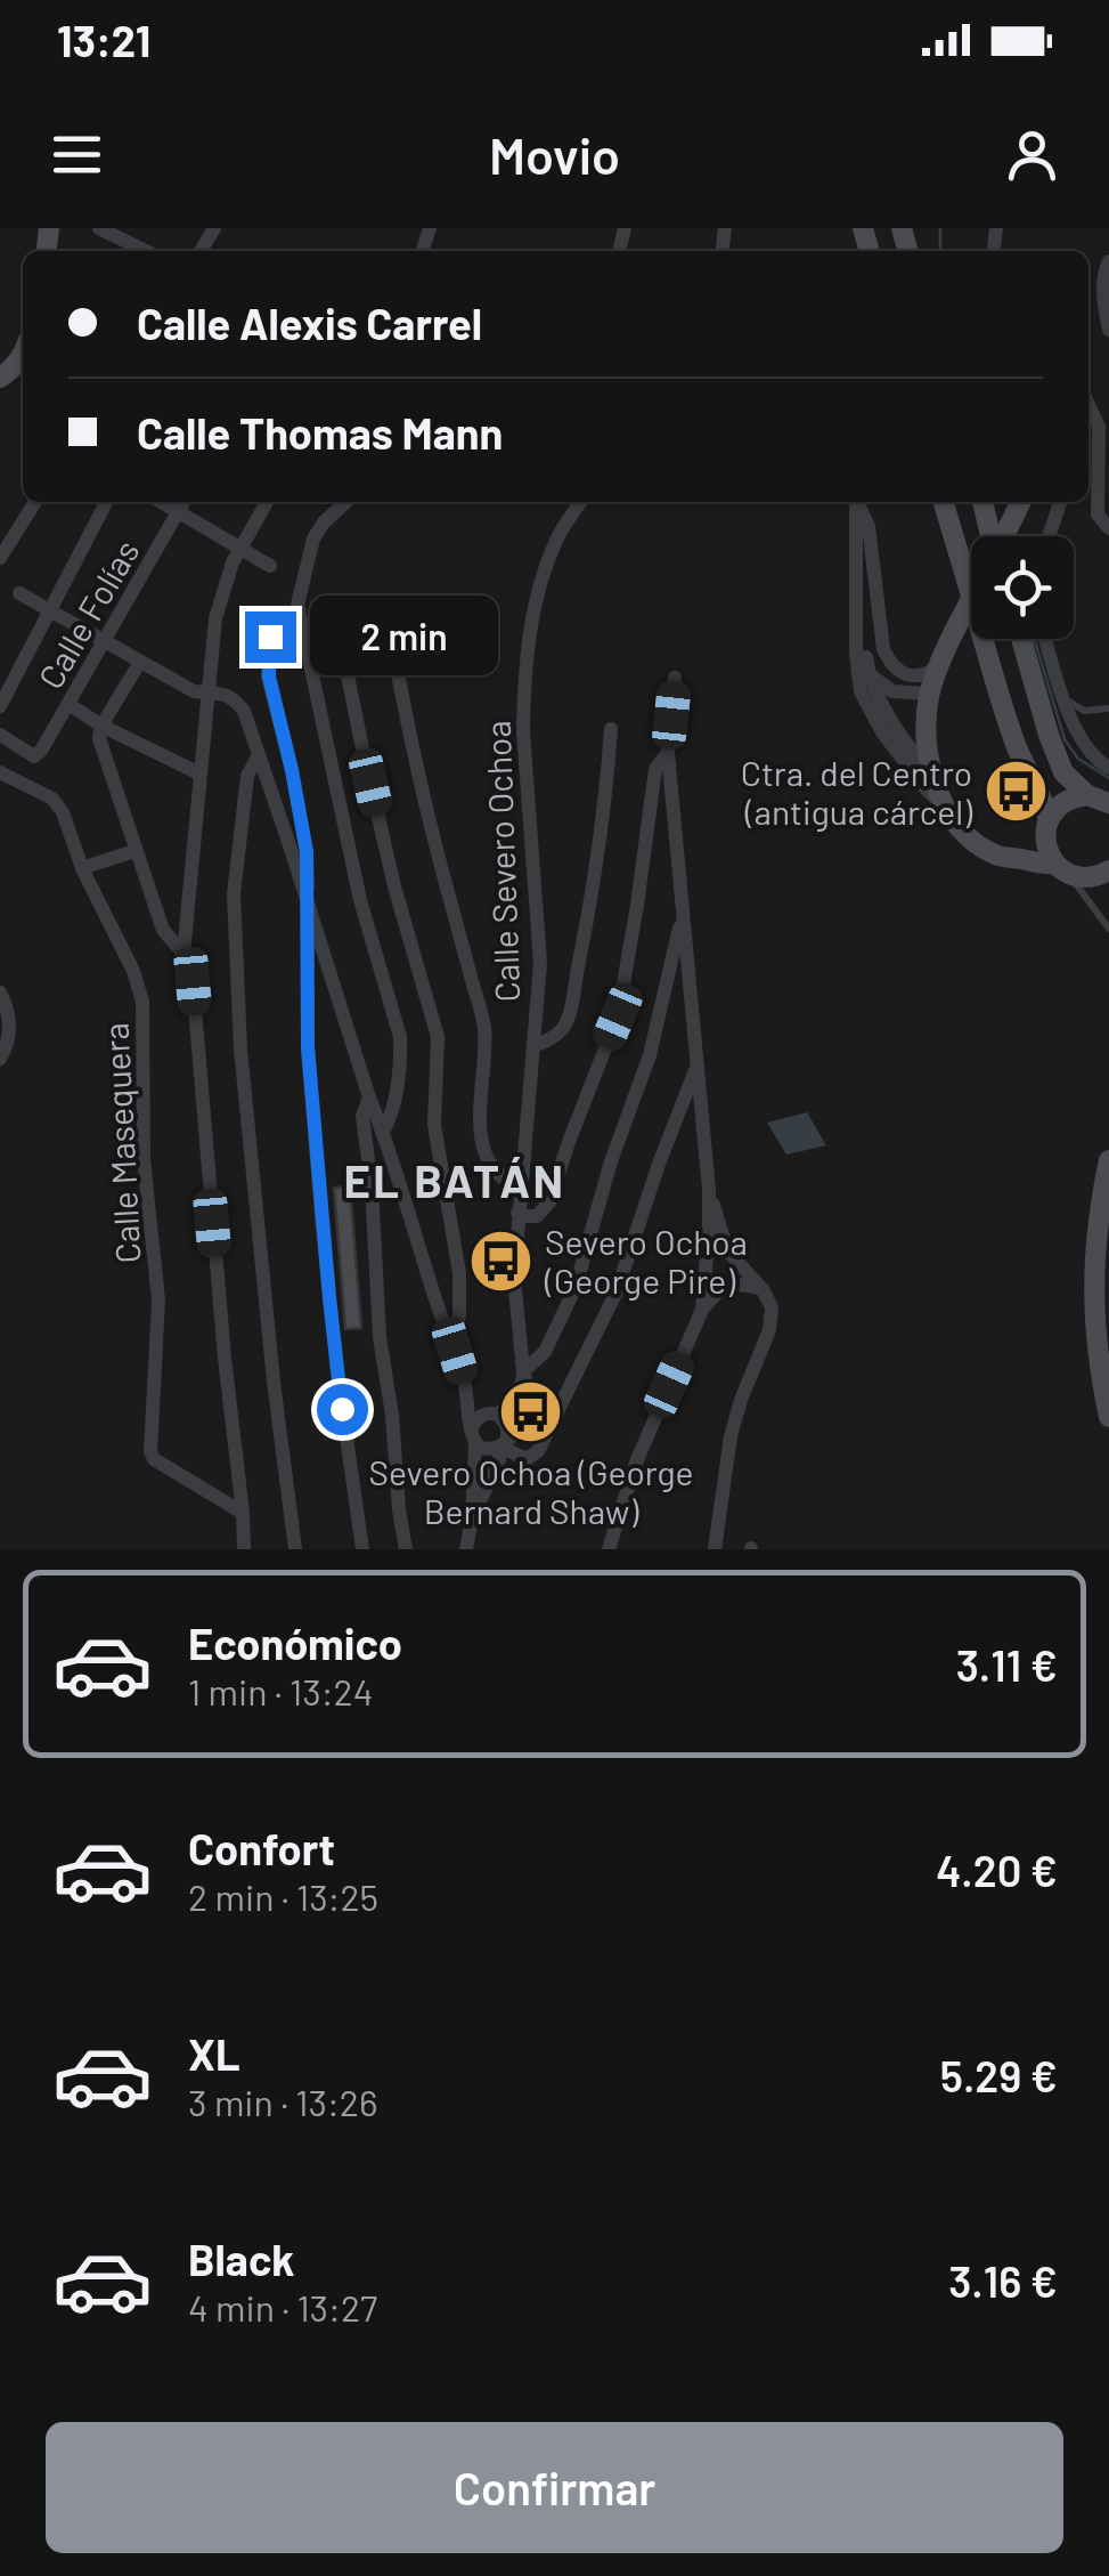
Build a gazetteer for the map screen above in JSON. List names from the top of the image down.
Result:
{
  "streets": {
    "street": ["Calle Folías", "Calle Severo Ochoa", "Calle Masequera"]
  },
  "districts": ["EL BATÁN"],
  "places": {
    "bus stop": ["Ctra. del Centro (antigua cárcel)", "Severo Ochoa (George Pire)", "Severo Ochoa (George Bernard Shaw)"]
  },
  "page": {
    "status": "13:21",
    "header": "Movio",
    "banner": ["Calle Alexis Carrel", "Calle Thomas Mann"],
    "bubble": "2 min",
    "list": [
      {
        "name": "Económico",
        "note": "1 min · 13:24",
        "value": "3.11 €"
      },
      {
        "name": "Confort",
        "note": "2 min · 13:25",
        "value": "4.20 €"
      },
      {
        "name": "XL",
        "note": "3 min · 13:26",
        "value": "5.29 €"
      },
      {
        "name": "Black",
        "note": "4 min · 13:27",
        "value": "3.16 €"
      }
    ],
    "buttons": "Confirmar"
  }
}
